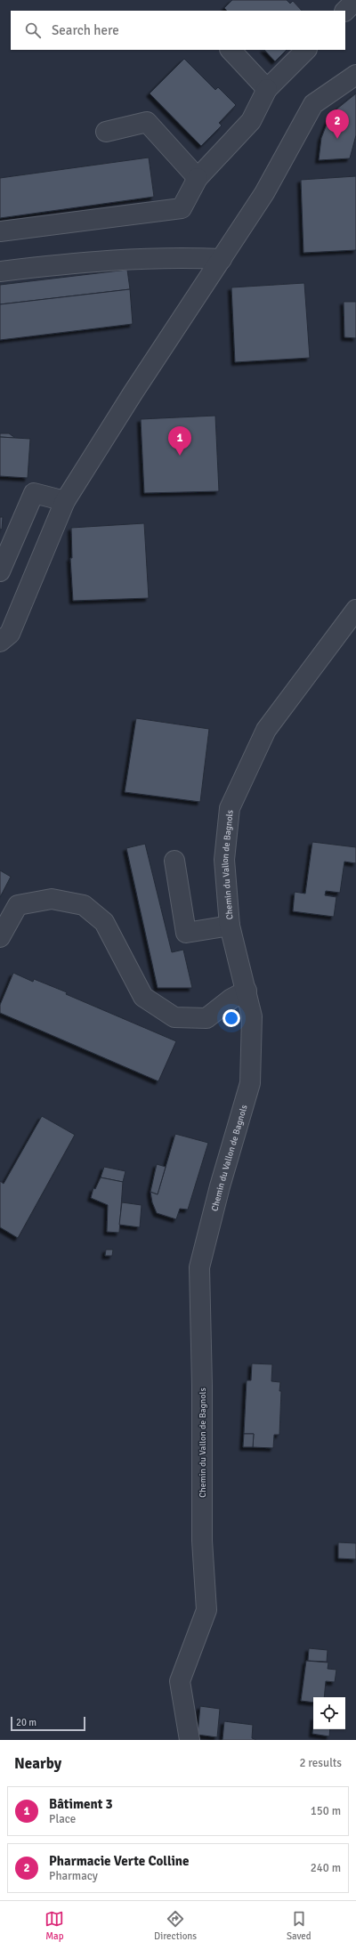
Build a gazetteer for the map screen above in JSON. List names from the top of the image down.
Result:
{
  "streets": {
    "street": ["Chemin du Vallon de Bagnols"]
  },
  "scale_bar": "20 m",
  "page": {
    "search": "Search here",
    "pins": ["2", "1"],
    "scale": "20 m",
    "heading": ["Nearby", "2 results"],
    "list": [
      {
        "mark": "1",
        "name": "Bâtiment 3",
        "note": "Place",
        "value": "150 m"
      },
      {
        "mark": "2",
        "name": "Pharmacie Verte Colline",
        "note": "Pharmacy",
        "value": "240 m"
      }
    ],
    "nav": ["Map", "Directions", "Saved"]
  }
}
